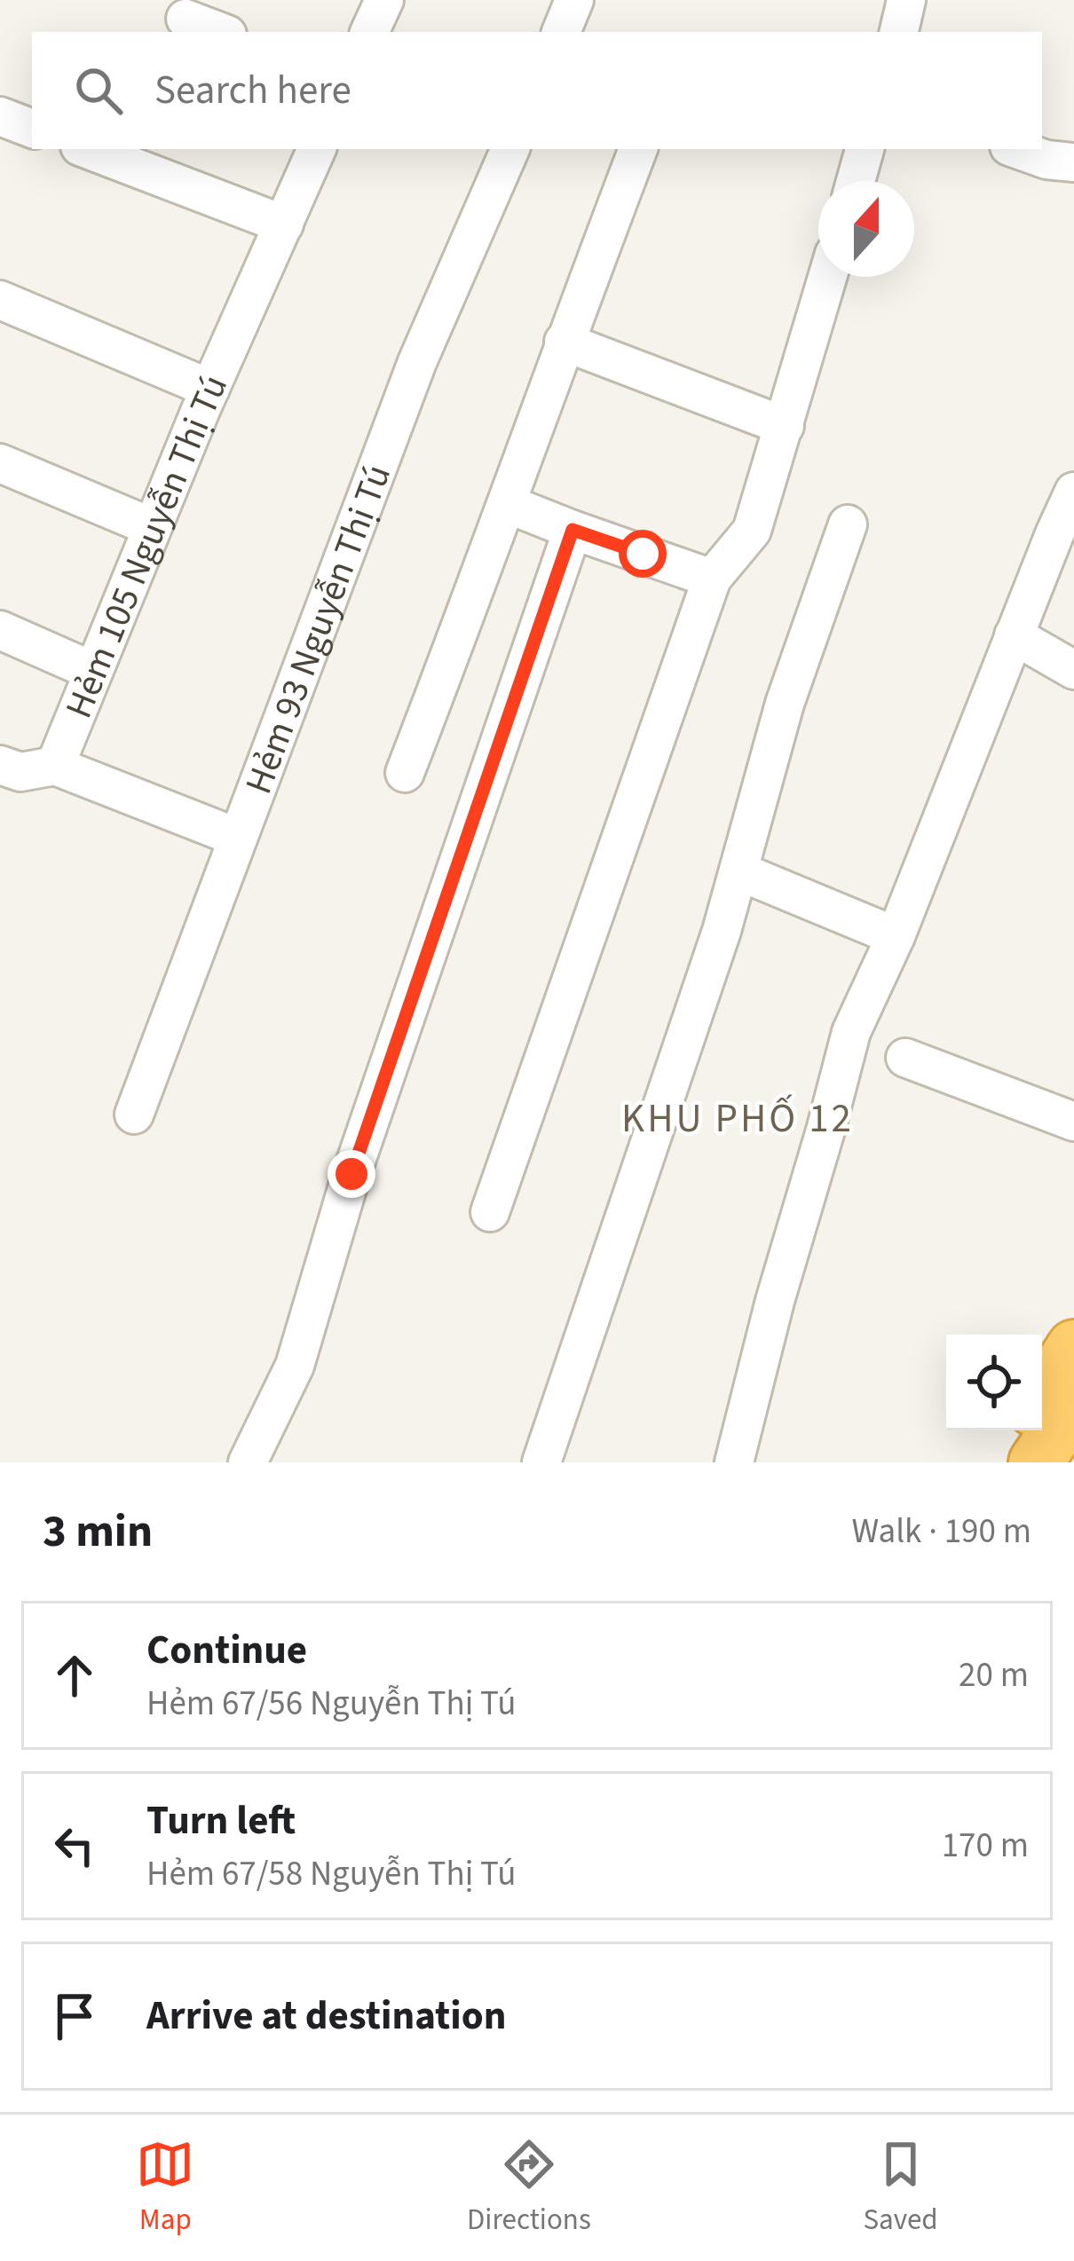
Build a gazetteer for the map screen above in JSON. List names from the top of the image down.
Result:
{
  "streets": {
    "street": ["Hẻm 105 Nguyễn Thị Tú", "Hẻm 93 Nguyễn Thị Tú"]
  },
  "crossings": [
    ["Hẻm 105 Nguyễn Thị Tú", "Hẻm 93 Nguyễn Thị Tú"]
  ],
  "districts": ["KHU PHỐ 12"],
  "north": "top",
  "page": {
    "search": "Search here",
    "heading": ["3 min", "Walk · 190 m"],
    "list": [
      ["Continue", "Hẻm 67/56 Nguyễn Thị Tú", "20 m"],
      ["Turn left", "Hẻm 67/58 Nguyễn Thị Tú", "170 m"],
      "Arrive at destination"
    ],
    "nav": ["Map", "Directions", "Saved"]
  }
}
